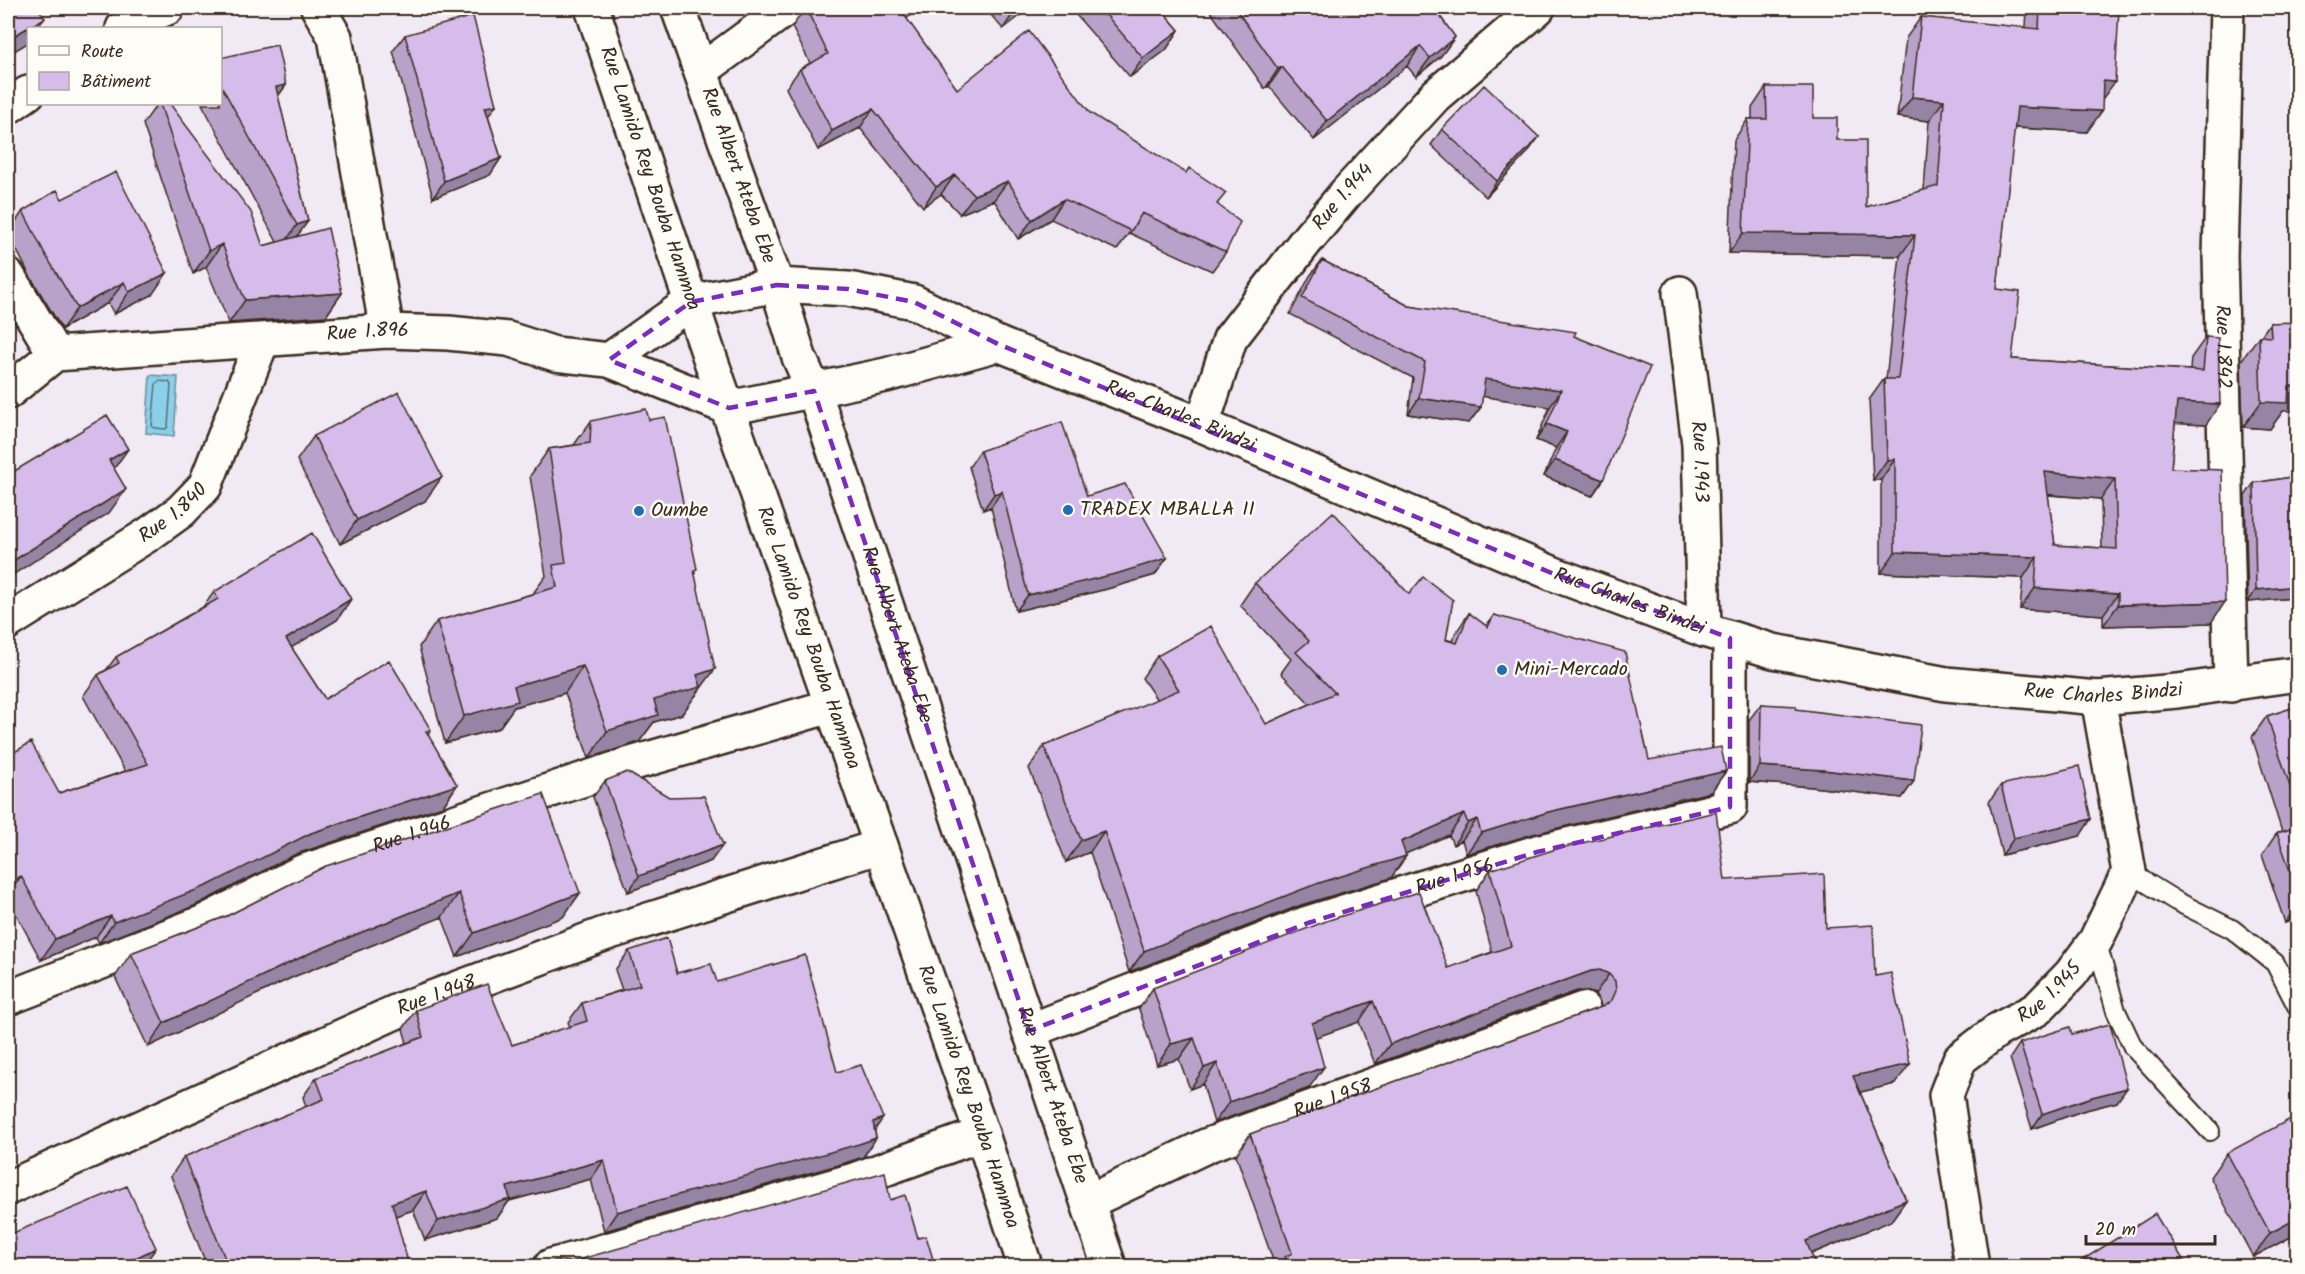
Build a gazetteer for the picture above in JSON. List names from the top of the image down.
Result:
{
  "streets": {
    "main road": [
      "Rue Albert Ateba Ebe",
      "Rue Lamido Rey Bouba Hammoa",
      "Rue 1.944",
      "Rue 1.896",
      "Rue 1.842",
      "Rue Charles Bindzi",
      "Rue 1.943",
      "Rue 1.840",
      "Rue 1.946",
      "Rue 1.956",
      "Rue 1.945",
      "Rue 1.948",
      "Rue 1.958"
    ]
  },
  "crossings": [
    ["Rue Albert Ateba Ebe", "Rue Charles Bindzi"],
    ["Rue Albert Ateba Ebe", "Rue 1.956"],
    ["Rue Albert Ateba Ebe", "Rue 1.958"],
    ["Rue Lamido Rey Bouba Hammoa", "Rue 1.896"],
    ["Rue Lamido Rey Bouba Hammoa", "Rue Charles Bindzi"],
    ["Rue Lamido Rey Bouba Hammoa", "Rue 1.946"],
    ["Rue Lamido Rey Bouba Hammoa", "Rue 1.948"],
    ["Rue 1.944", "Rue Charles Bindzi"],
    ["Rue 1.896", "Rue Charles Bindzi"],
    ["Rue 1.896", "Rue 1.840"],
    ["Rue 1.842", "Rue Charles Bindzi"],
    ["Rue Charles Bindzi", "Rue 1.943"],
    ["Rue Charles Bindzi", "Rue 1.956"],
    ["Rue 1.943", "Rue 1.956"]
  ],
  "places": ["TRADEX MBALLA II", "Oumbe", "Mini-Mercado"],
  "legend": ["Route", "Bâtiment"],
  "scale_bar": "20 m"
}
